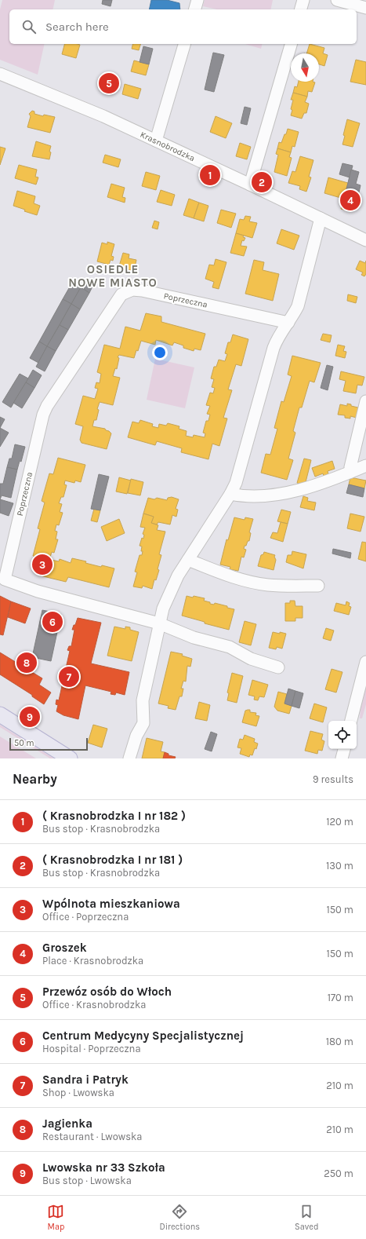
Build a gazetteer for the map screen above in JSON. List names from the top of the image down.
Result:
{
  "streets": {
    "street": ["Krasnobrodzka", "Poprzeczna"]
  },
  "districts": ["OSIEDLE NOWE MIASTO"],
  "scale_bar": "50 m",
  "north": "bottom",
  "page": {
    "search": "Search here",
    "pins": [
      "5",
      "1",
      "2",
      "4",
      "3",
      "6",
      "8",
      "7",
      "9"
    ],
    "scale": "50 m",
    "heading": ["Nearby", "9 results"],
    "list": [
      {
        "mark": "1",
        "name": "( Krasnobrodzka I nr 182 )",
        "note": "Bus stop · Krasnobrodzka",
        "value": "120 m"
      },
      {
        "mark": "2",
        "name": "( Krasnobrodzka I nr 181 )",
        "note": "Bus stop · Krasnobrodzka",
        "value": "130 m"
      },
      {
        "mark": "3",
        "name": "Wpólnota mieszkaniowa",
        "note": "Office · Poprzeczna",
        "value": "150 m"
      },
      {
        "mark": "4",
        "name": "Groszek",
        "note": "Place · Krasnobrodzka",
        "value": "150 m"
      },
      {
        "mark": "5",
        "name": "Przewóz osób do Włoch",
        "note": "Office · Krasnobrodzka",
        "value": "170 m"
      },
      {
        "mark": "6",
        "name": "Centrum Medycyny Specjalistycznej",
        "note": "Hospital · Poprzeczna",
        "value": "180 m"
      },
      {
        "mark": "7",
        "name": "Sandra i Patryk",
        "note": "Shop · Lwowska",
        "value": "210 m"
      },
      {
        "mark": "8",
        "name": "Jagienka",
        "note": "Restaurant · Lwowska",
        "value": "210 m"
      },
      {
        "mark": "9",
        "name": "Lwowska nr 33 Szkoła",
        "note": "Bus stop · Lwowska",
        "value": "250 m"
      }
    ],
    "nav": ["Map", "Directions", "Saved"]
  }
}
